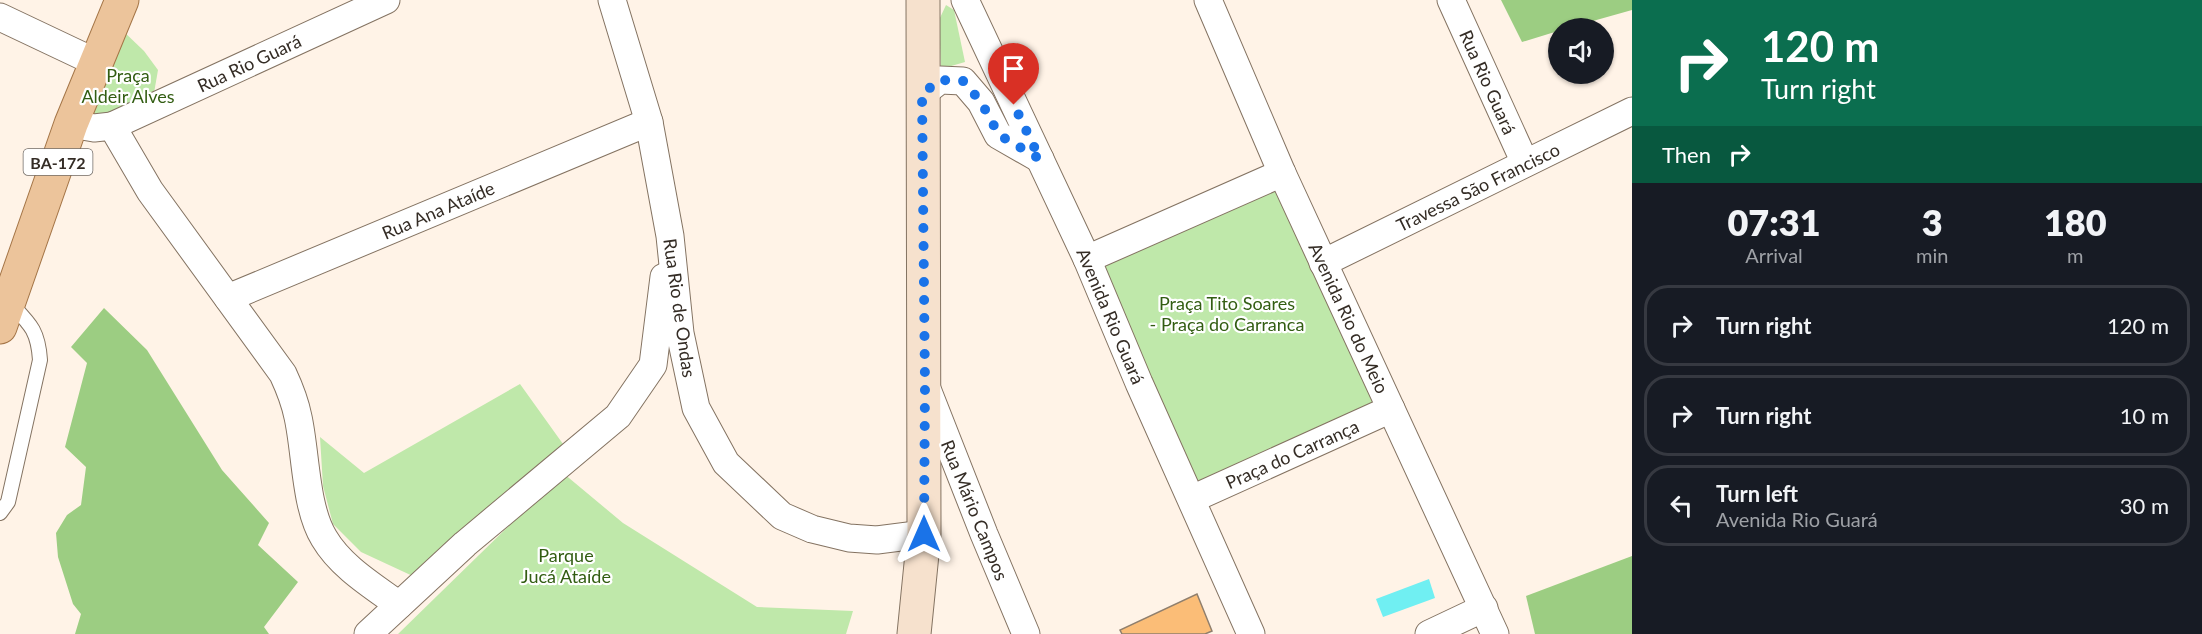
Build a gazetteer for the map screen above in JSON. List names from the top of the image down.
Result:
{
  "streets": {
    "main road": ["BA-172"],
    "street": [
      "Rua Rio Guará",
      "Travessa São Francisco",
      "Rua Ana Ataíde",
      "Rua Rio de Ondas",
      "Avenida Rio Guará",
      "Avenida Rio do Meio",
      "Praça do Carrança",
      "Rua Mário Campos"
    ]
  },
  "crossings": [
    ["Rua Rio Guará", "Travessa São Francisco"],
    ["Travessa São Francisco", "Avenida Rio do Meio"],
    ["Rua Ana Ataíde", "Rua Rio de Ondas"],
    ["Avenida Rio Guará", "Praça do Carrança"],
    ["Avenida Rio do Meio", "Praça do Carrança"]
  ],
  "parks": ["Praça Aldeir Alves", "Praça Tito Soares - Praça do Carranca", "Parque Jucá Ataíde"],
  "page": {
    "turn": ["120 m", "Turn right"],
    "then": "Then",
    "eta": [
      "07:31",
      "Arrival",
      "3",
      "min",
      "180",
      "m"
    ],
    "list": [
      {
        "name": "Turn right",
        "value": "120 m"
      },
      {
        "name": "Turn right",
        "value": "10 m"
      },
      {
        "name": "Turn left",
        "note": "Avenida Rio Guará",
        "value": "30 m"
      }
    ]
  }
}
